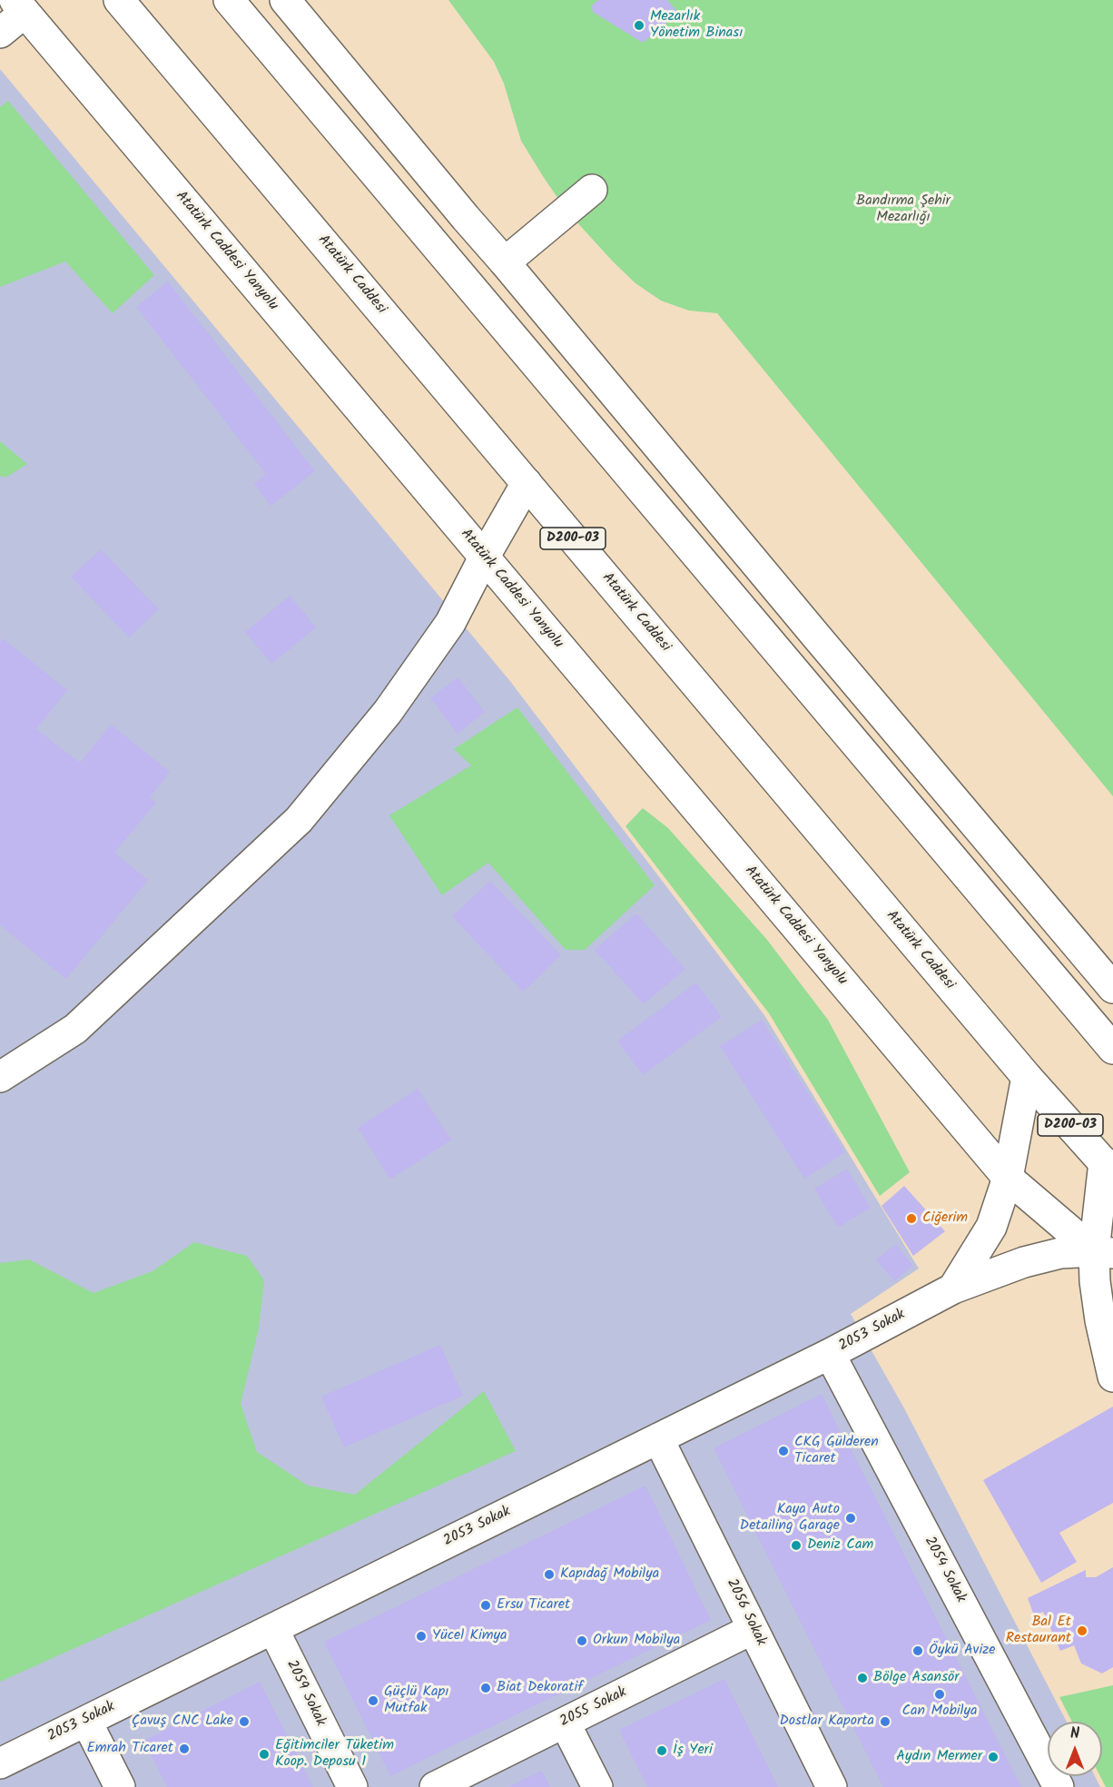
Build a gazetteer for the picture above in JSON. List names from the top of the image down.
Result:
{
  "streets": {
    "main road": [
      "Atatürk Caddesi Yanyolu",
      "Atatürk Caddesi",
      "D200-03",
      "2053 Sokak",
      "2054 Sokak",
      "2056 Sokak",
      "2059 Sokak",
      "2055 Sokak"
    ]
  },
  "crossings": [
    ["Atatürk Caddesi Yanyolu", "2053 Sokak"],
    ["2053 Sokak", "2054 Sokak"],
    ["2053 Sokak", "2056 Sokak"],
    ["2053 Sokak", "2059 Sokak"],
    ["2056 Sokak", "2055 Sokak"]
  ],
  "parks": ["Bandırma Şehir Mezarlığı"],
  "places": [
    "Mezarlık Yönetim Binası",
    "Ciğerim",
    "CKG Gülderen Ticaret",
    "Kaya Auto Detailing Garage",
    "Deniz Cam",
    "Kapıdağ Mobilya",
    "Ersu Ticaret",
    "Bal Et Restaurant",
    "Yücel Kimya",
    "Orkun Mobilya",
    "Öykü Avize",
    "Bölge Asansör",
    "Biat Dekoratif",
    "Can Mobilya",
    "Güçlü Kapı Mutfak",
    "Çavuş CNC Lake",
    "Dostlar Kaporta",
    "Emrah Ticaret",
    "İş Yeri",
    "Eğitimciler Tüketim Koop. Deposu 1",
    "Aydın Mermer"
  ],
  "north": "top"
}
